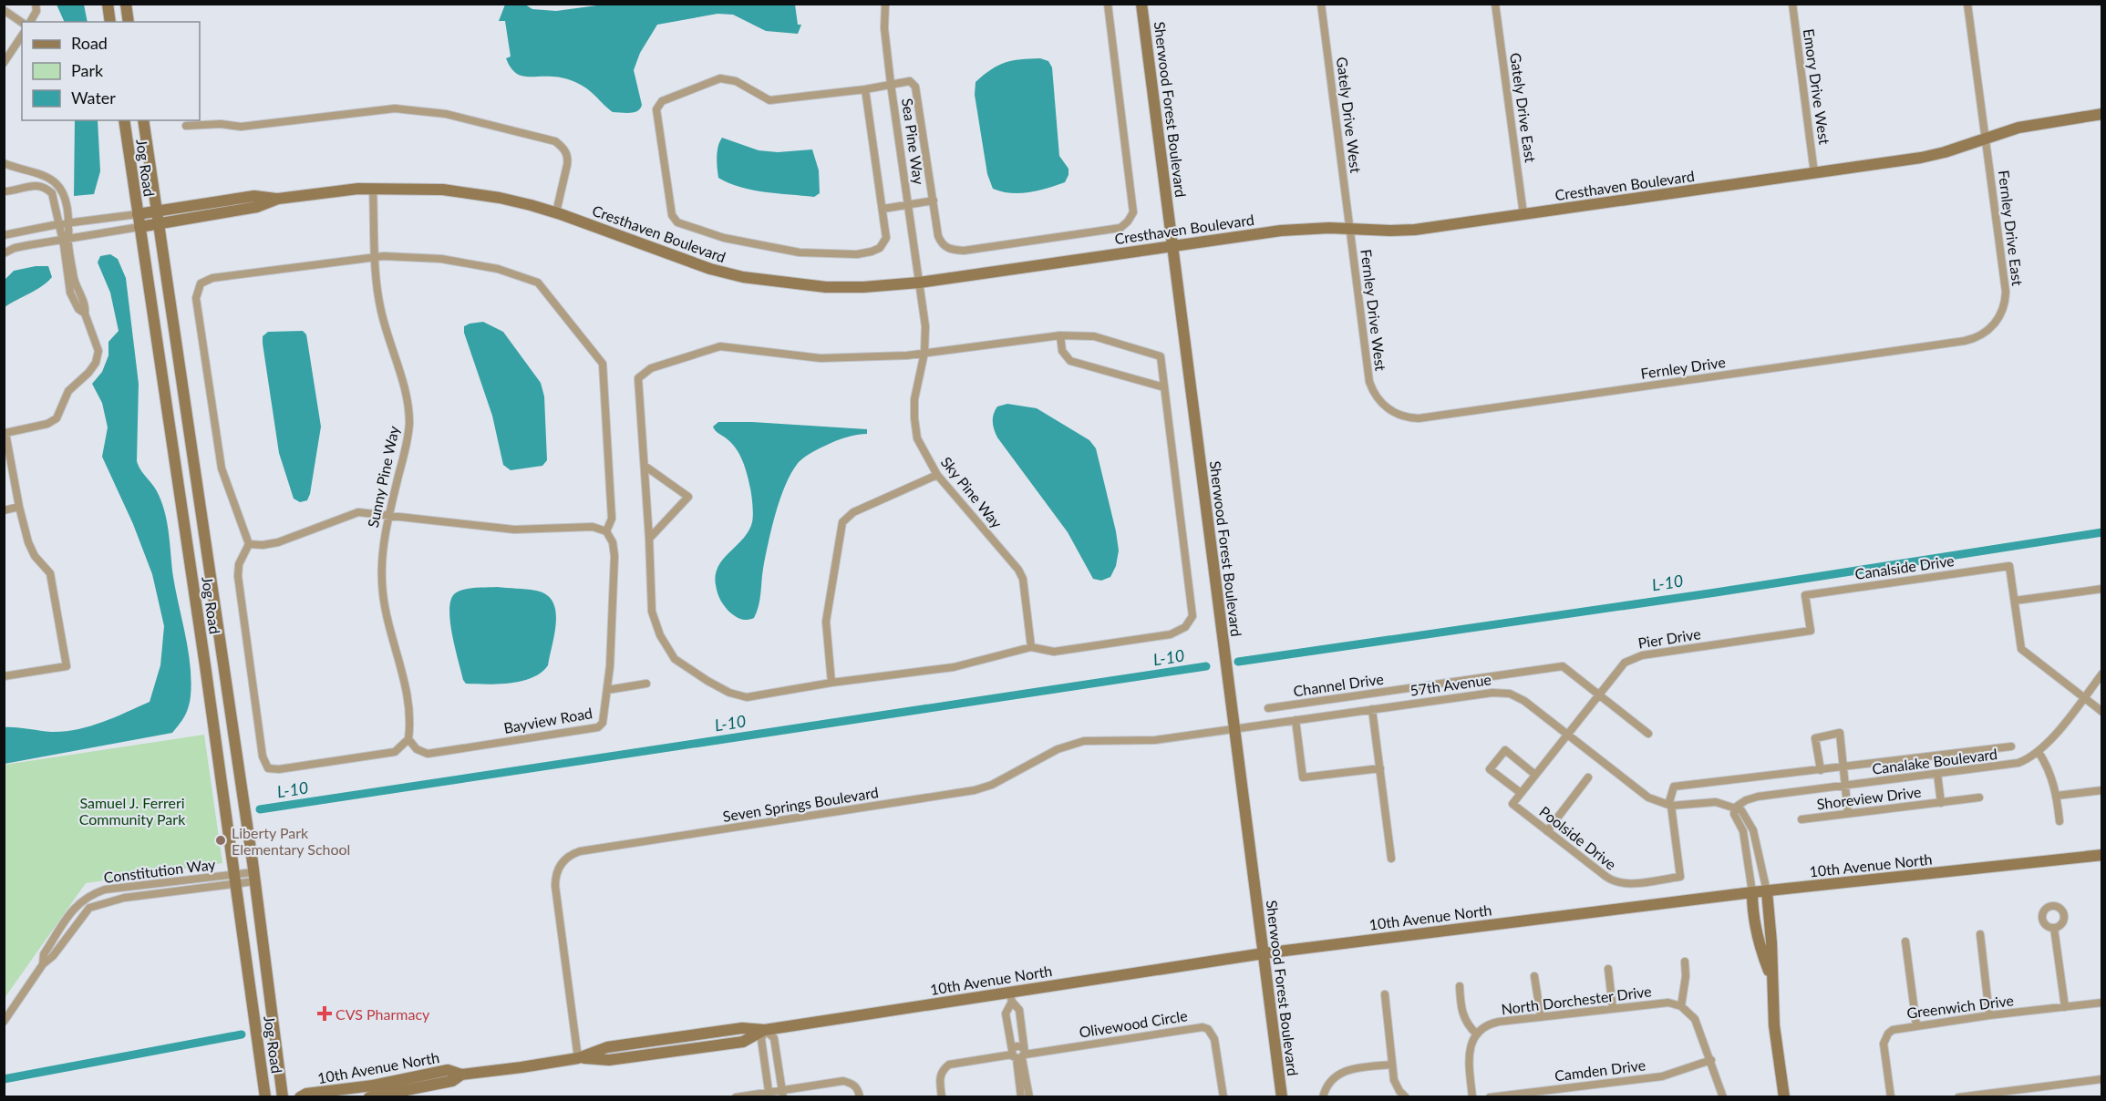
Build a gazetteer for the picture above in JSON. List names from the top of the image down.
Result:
{
  "streets": {
    "street": [
      "Emory Drive West",
      "Gately Drive East",
      "Sherwood Forest Boulevard",
      "Gately Drive West",
      "Sea Pine Way",
      "Jog Road",
      "Cresthaven Boulevard",
      "Fernley Drive East",
      "Fernley Drive West",
      "Fernley Drive",
      "Sunny Pine Way",
      "Sky Pine Way",
      "Canalside Drive",
      "Pier Drive",
      "Channel Drive",
      "57th Avenue",
      "Bayview Road",
      "Canalake Boulevard",
      "Shoreview Drive",
      "Seven Springs Boulevard",
      "Poolside Drive",
      "10th Avenue North",
      "Constitution Way",
      "North Dorchester Drive",
      "Greenwich Drive",
      "Olivewood Circle",
      "Camden Drive"
    ]
  },
  "crossings": [
    ["Emory Drive West", "Cresthaven Boulevard"],
    ["Gately Drive East", "Cresthaven Boulevard"],
    ["Sherwood Forest Boulevard", "Cresthaven Boulevard"],
    ["Sherwood Forest Boulevard", "57th Avenue"],
    ["Sherwood Forest Boulevard", "Seven Springs Boulevard"],
    ["Sherwood Forest Boulevard", "10th Avenue North"],
    ["Gately Drive West", "Cresthaven Boulevard"],
    ["Gately Drive West", "Fernley Drive West"],
    ["Sea Pine Way", "Cresthaven Boulevard"],
    ["Sea Pine Way", "Sky Pine Way"],
    ["Jog Road", "Cresthaven Boulevard"],
    ["Jog Road", "Constitution Way"],
    ["Cresthaven Boulevard", "Fernley Drive East"],
    ["Cresthaven Boulevard", "Fernley Drive West"],
    ["Cresthaven Boulevard", "Sunny Pine Way"],
    ["Cresthaven Boulevard", "Sky Pine Way"],
    ["Fernley Drive East", "Fernley Drive"],
    ["Fernley Drive West", "Fernley Drive"],
    ["Sunny Pine Way", "Bayview Road"],
    ["Canalside Drive", "Pier Drive"],
    ["Pier Drive", "Channel Drive"],
    ["Pier Drive", "57th Avenue"],
    ["57th Avenue", "Canalake Boulevard"],
    ["57th Avenue", "Seven Springs Boulevard"],
    ["57th Avenue", "Poolside Drive"],
    ["Canalake Boulevard", "Shoreview Drive"],
    ["Seven Springs Boulevard", "10th Avenue North"]
  ],
  "water": ["L-10"],
  "parks": ["Samuel J. Ferreri Community Park"],
  "places": {
    "other": ["Liberty Park Elementary School"],
    "health": ["CVS Pharmacy"]
  },
  "legend": ["Road", "Park", "Water"]
}
